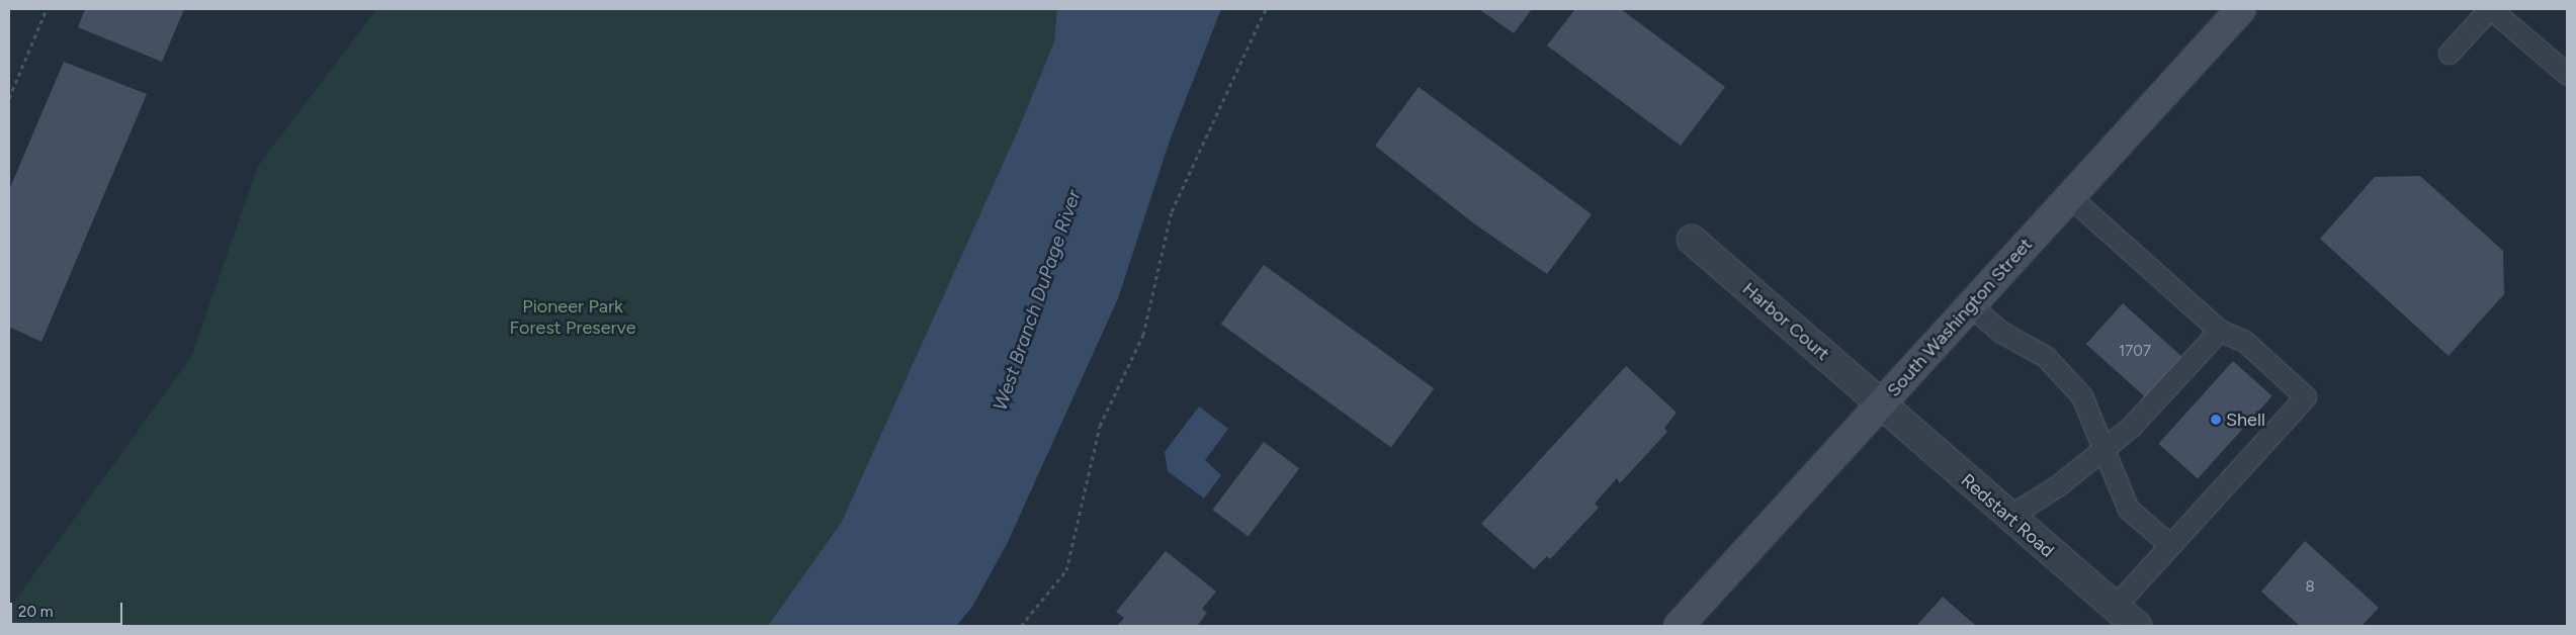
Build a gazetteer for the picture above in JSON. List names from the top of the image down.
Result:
{
  "streets": {
    "main road": ["South Washington Street"],
    "street": ["Harbor Court", "Redstart Road"]
  },
  "crossings": [
    ["South Washington Street", "Harbor Court"],
    ["South Washington Street", "Redstart Road"],
    ["Harbor Court", "Redstart Road"]
  ],
  "water": ["West Branch DuPage River"],
  "parks": ["Pioneer Park Forest Preserve"],
  "places": ["Shell"],
  "house_numbers": ["1707", "8"],
  "scale_bar": "20 m"
}
